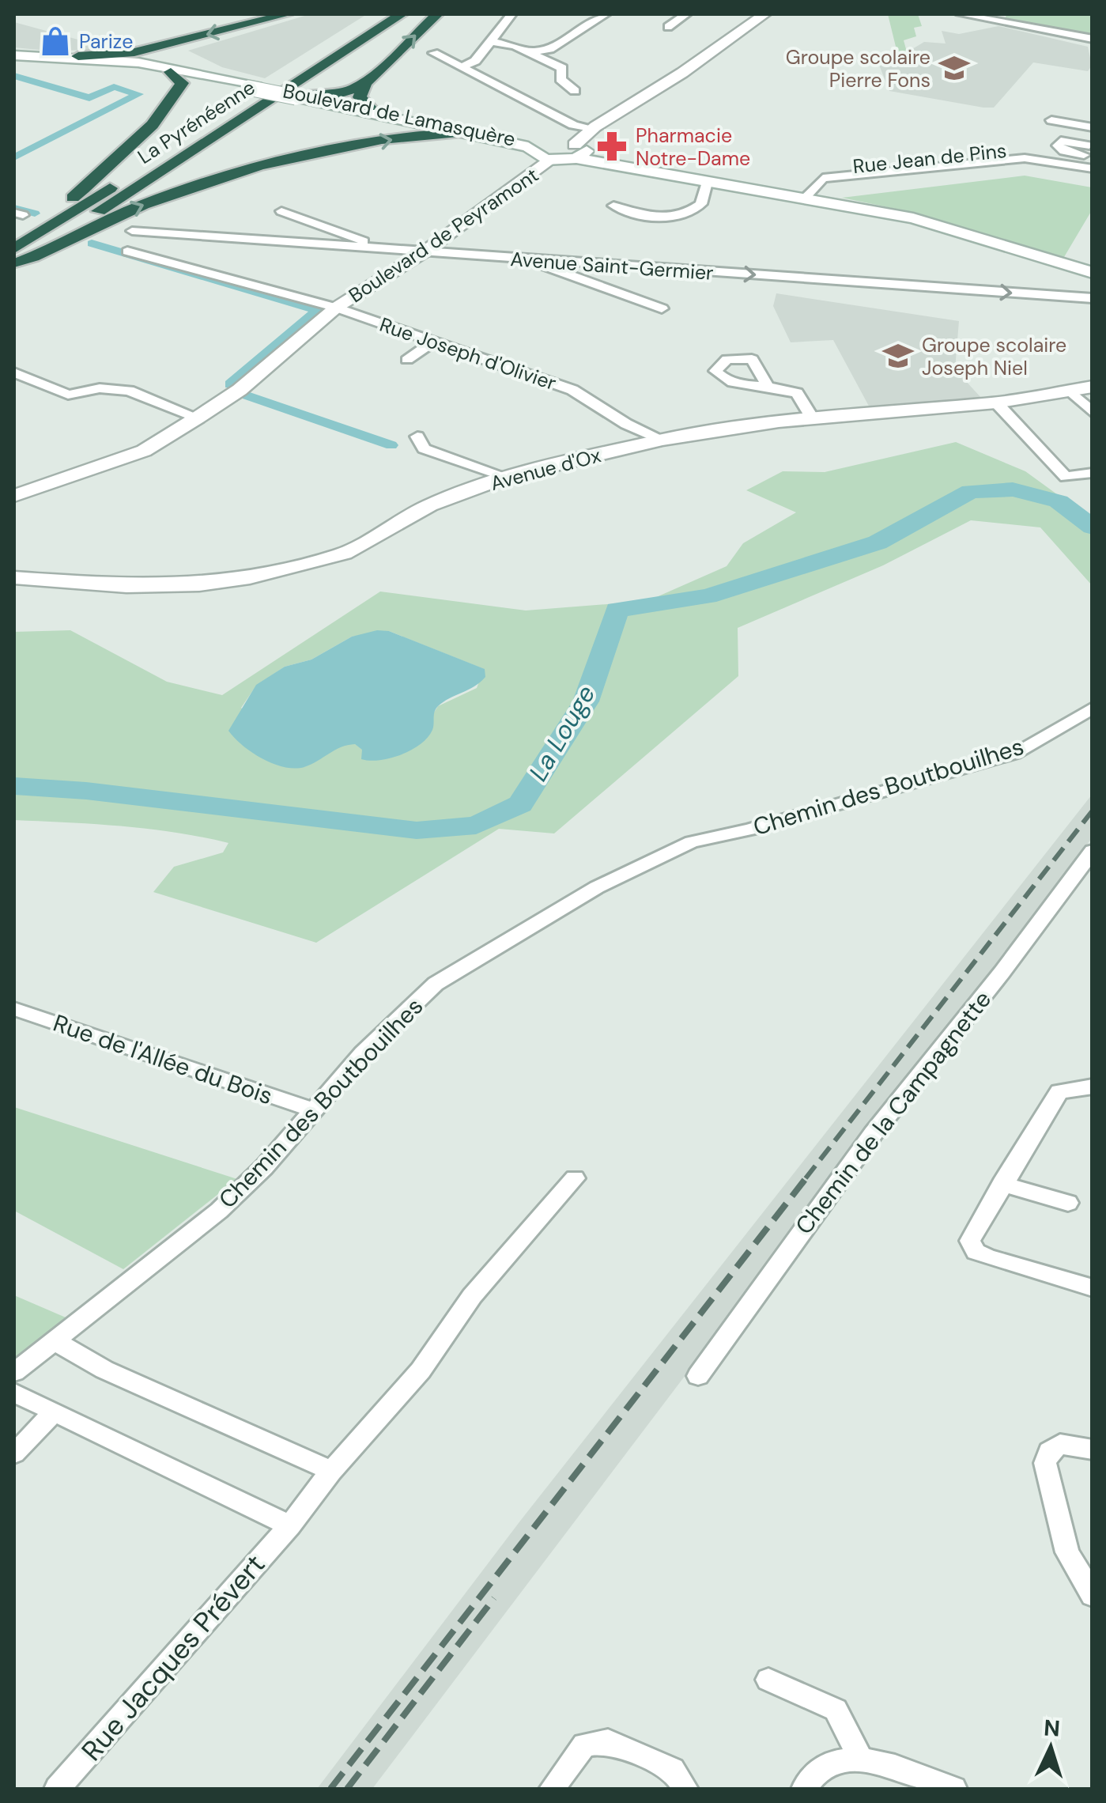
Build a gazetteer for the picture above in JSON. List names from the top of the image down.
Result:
{
  "streets": {
    "highway": ["La Pyrénéenne"],
    "street": [
      "Boulevard de Lamasquère",
      "Rue Jean de Pins",
      "Boulevard de Peyramont",
      "Avenue Saint-Germier",
      "Rue Joseph d'Olivier",
      "Avenue d'Ox",
      "Chemin des Boutbouilhes",
      "Rue de l'Allée du Bois",
      "Chemin de la Campagnette",
      "Rue Jacques Prévert"
    ]
  },
  "crossings": [
    ["Boulevard de Lamasquère", "Boulevard de Peyramont"],
    ["Boulevard de Peyramont", "Avenue Saint-Germier"],
    ["Boulevard de Peyramont", "Rue Joseph d'Olivier"],
    ["Rue Joseph d'Olivier", "Avenue d'Ox"],
    ["Chemin des Boutbouilhes", "Rue de l'Allée du Bois"]
  ],
  "water": ["La Louge"],
  "places": {
    "shop": ["Parize"],
    "school or university": ["Groupe scolaire Pierre Fons", "Groupe scolaire Joseph Niel"],
    "pharmacy": ["Pharmacie Notre-Dame"]
  },
  "north": "top"
}
